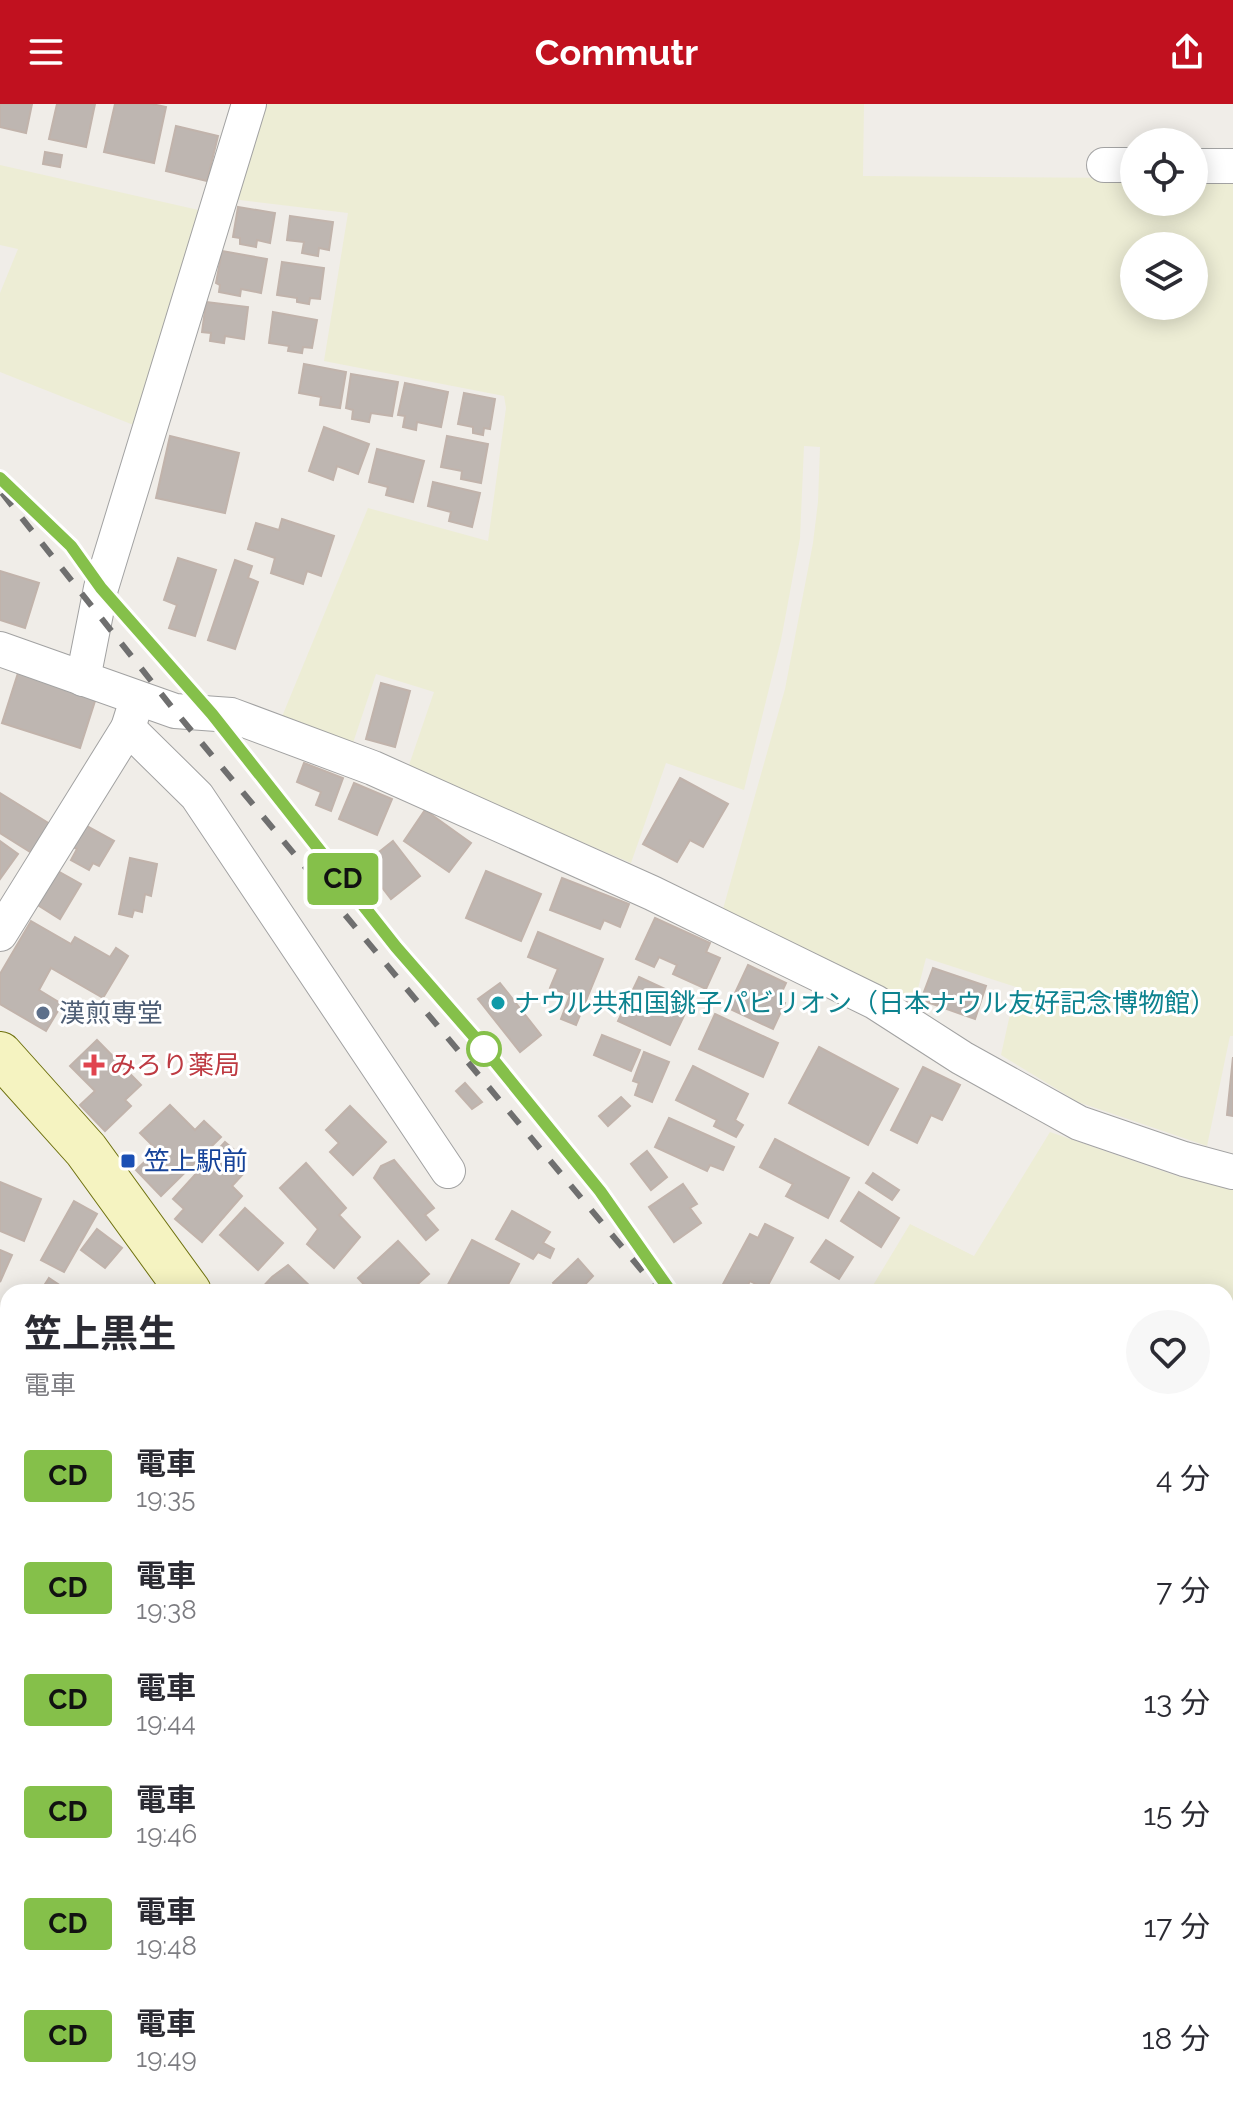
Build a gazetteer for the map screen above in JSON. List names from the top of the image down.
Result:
{
  "places": {
    "other": ["ナウル共和国銚子パビリオン（日本ナウル友好記念博物館）", "漢煎専堂"],
    "health": ["みろり薬局"],
    "transit": ["笠上駅前"]
  },
  "page": {
    "header": "Commutr",
    "on_map": "CD",
    "heading": ["笠上黒生", "電車"],
    "list": [
      {
        "mark": "CD",
        "name": "電車",
        "note": "19:35",
        "value": "4 分"
      },
      {
        "mark": "CD",
        "name": "電車",
        "note": "19:38",
        "value": "7 分"
      },
      {
        "mark": "CD",
        "name": "電車",
        "note": "19:44",
        "value": "13 分"
      },
      {
        "mark": "CD",
        "name": "電車",
        "note": "19:46",
        "value": "15 分"
      },
      {
        "mark": "CD",
        "name": "電車",
        "note": "19:48",
        "value": "17 分"
      },
      {
        "mark": "CD",
        "name": "電車",
        "note": "19:49",
        "value": "18 分"
      }
    ]
  }
}
